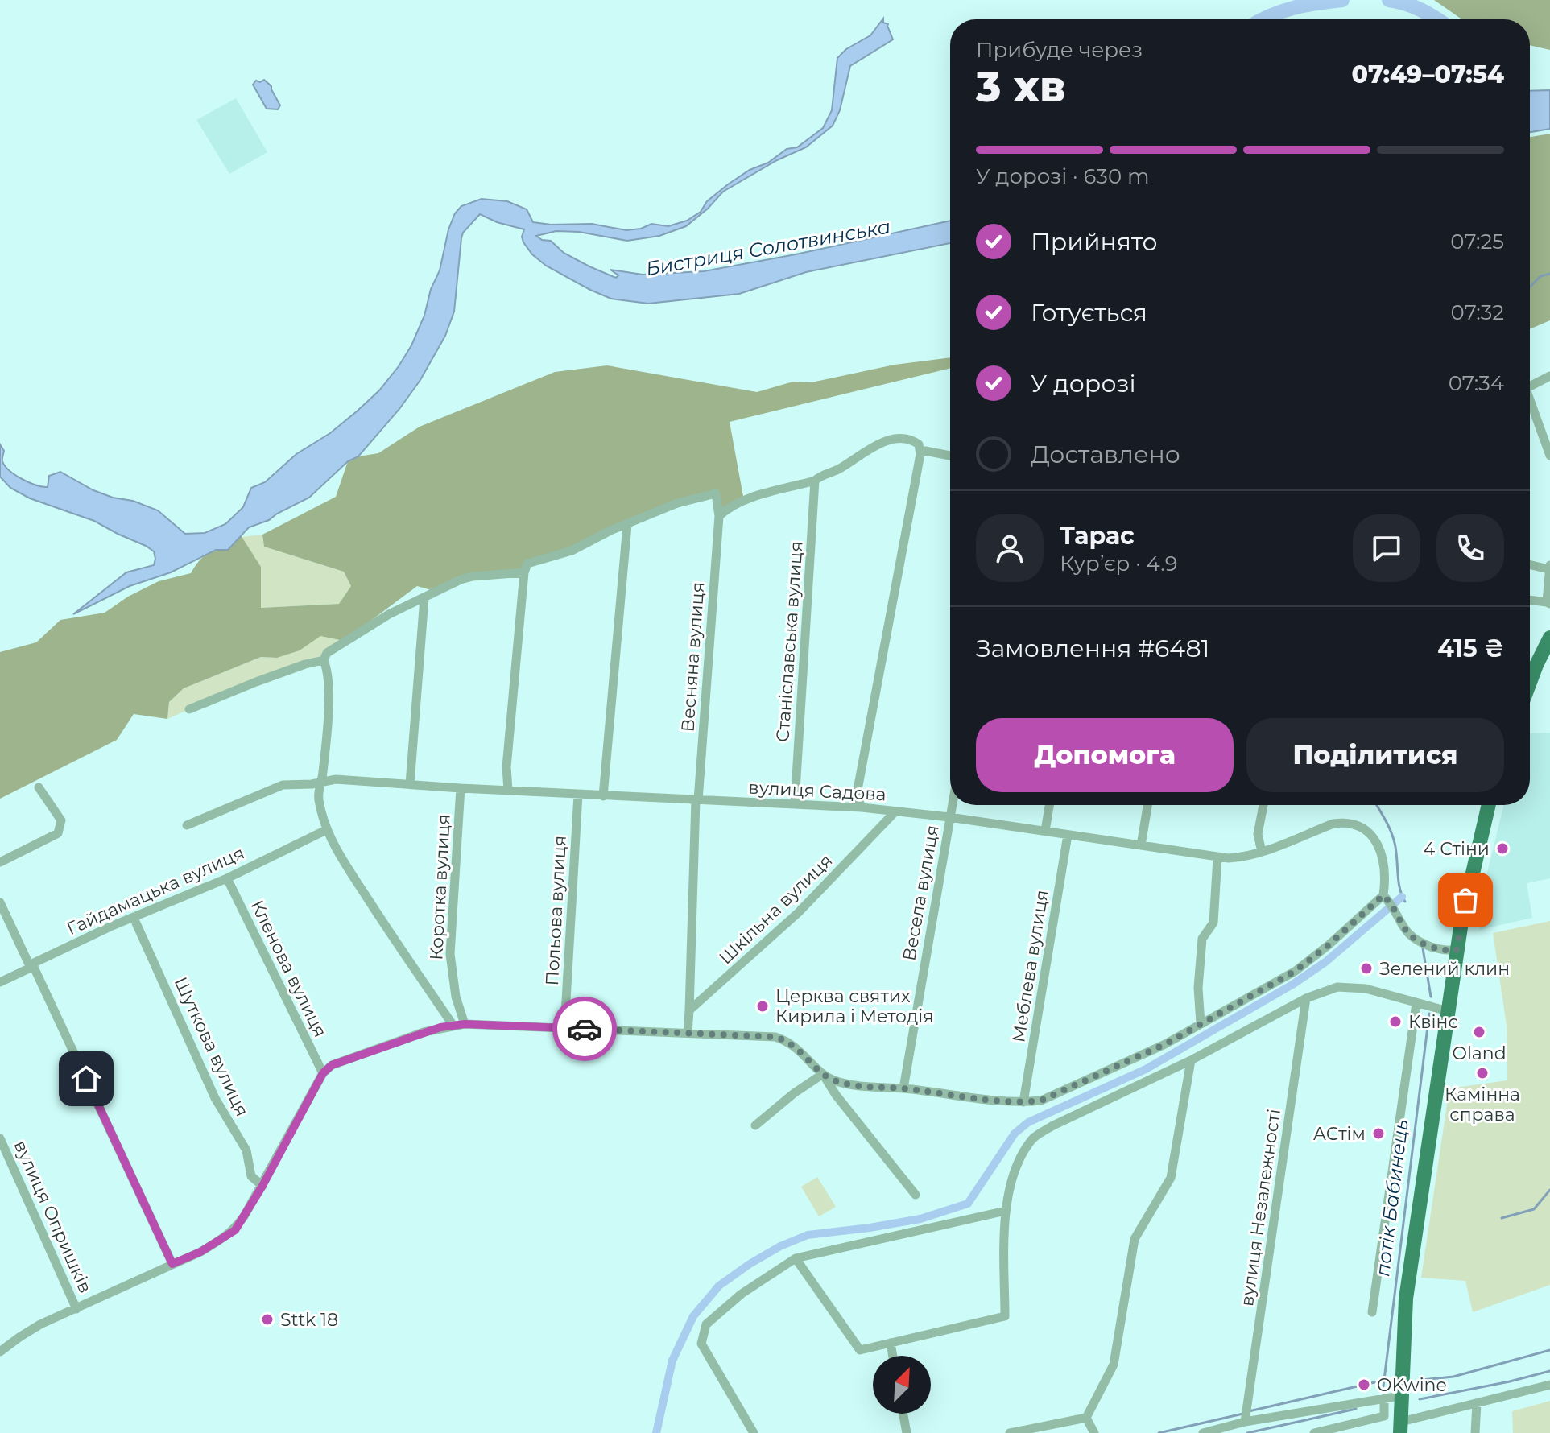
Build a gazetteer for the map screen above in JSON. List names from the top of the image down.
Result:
{
  "streets": {
    "street": [
      "Станіславська вулиця",
      "Весняна вулиця",
      "вулиця Садова",
      "Коротка вулиця",
      "Гайдамацька вулиця",
      "Весела вулиця",
      "Шкільна вулиця",
      "Польова вулиця",
      "Меблева вулиця",
      "Кленова вулиця",
      "Шуткова вулиця",
      "вулиця Незалежності",
      "вулиця Опришків"
    ]
  },
  "crossings": [
    ["Станіславська вулиця", "вулиця Садова"],
    ["Весняна вулиця", "вулиця Садова"],
    ["Весняна вулиця", "Шкільна вулиця"],
    ["вулиця Садова", "Коротка вулиця"],
    ["вулиця Садова", "Весела вулиця"],
    ["вулиця Садова", "Шкільна вулиця"],
    ["вулиця Садова", "Польова вулиця"],
    ["вулиця Садова", "Меблева вулиця"],
    ["Гайдамацька вулиця", "Кленова вулиця"],
    ["Гайдамацька вулиця", "Шуткова вулиця"]
  ],
  "water": ["Бистриця Солотвинська", "потік Бабинець"],
  "places": [
    "4 Стіни",
    "Зелений клин",
    "Церква святих Кирила і Методія",
    "Квінс",
    "Oland",
    "Камінна справа",
    "АСтім",
    "Sttk 18",
    "OKwine"
  ],
  "north": "top right",
  "page": {
    "heading": ["3 хв", "Прибуде через", "07:49–07:54"],
    "panel": [
      "Тарас",
      "Кур’єр · 4.9",
      "Замовлення #6481",
      "415 ₴"
    ],
    "bar": "У дорозі · 630 m",
    "list": [
      ["Прийнято", "07:25"],
      ["Готується", "07:32"],
      ["У дорозі", "07:34"],
      "Доставлено"
    ],
    "buttons": ["Допомога", "Поділитися"]
  }
}
